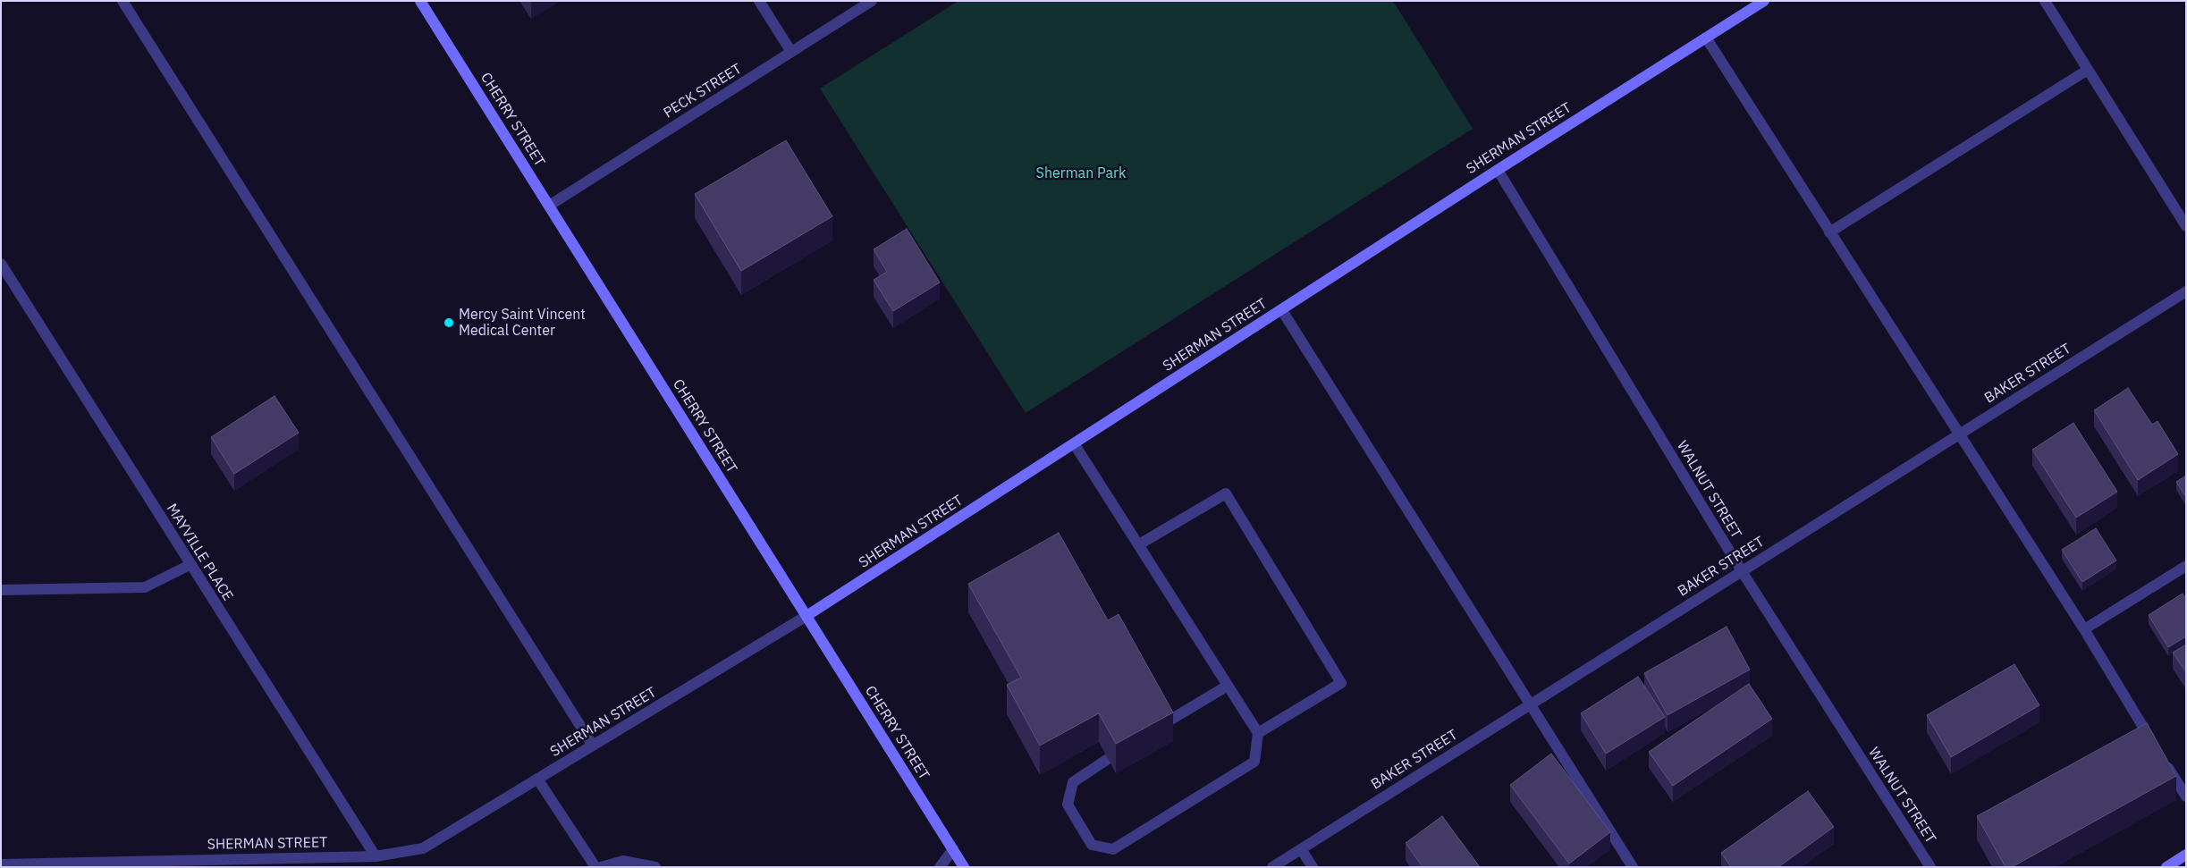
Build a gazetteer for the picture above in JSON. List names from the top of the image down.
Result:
{
  "streets": {
    "street": [
      "PECK STREET",
      "CHERRY STREET",
      "SHERMAN STREET",
      "BAKER STREET",
      "WALNUT STREET",
      "MAYVILLE PLACE"
    ]
  },
  "crossings": [
    ["PECK STREET", "CHERRY STREET"],
    ["CHERRY STREET", "SHERMAN STREET"],
    ["SHERMAN STREET", "WALNUT STREET"],
    ["SHERMAN STREET", "MAYVILLE PLACE"],
    ["BAKER STREET", "WALNUT STREET"]
  ],
  "parks": ["Sherman Park"],
  "places": ["Mercy Saint Vincent Medical Center"]
}
